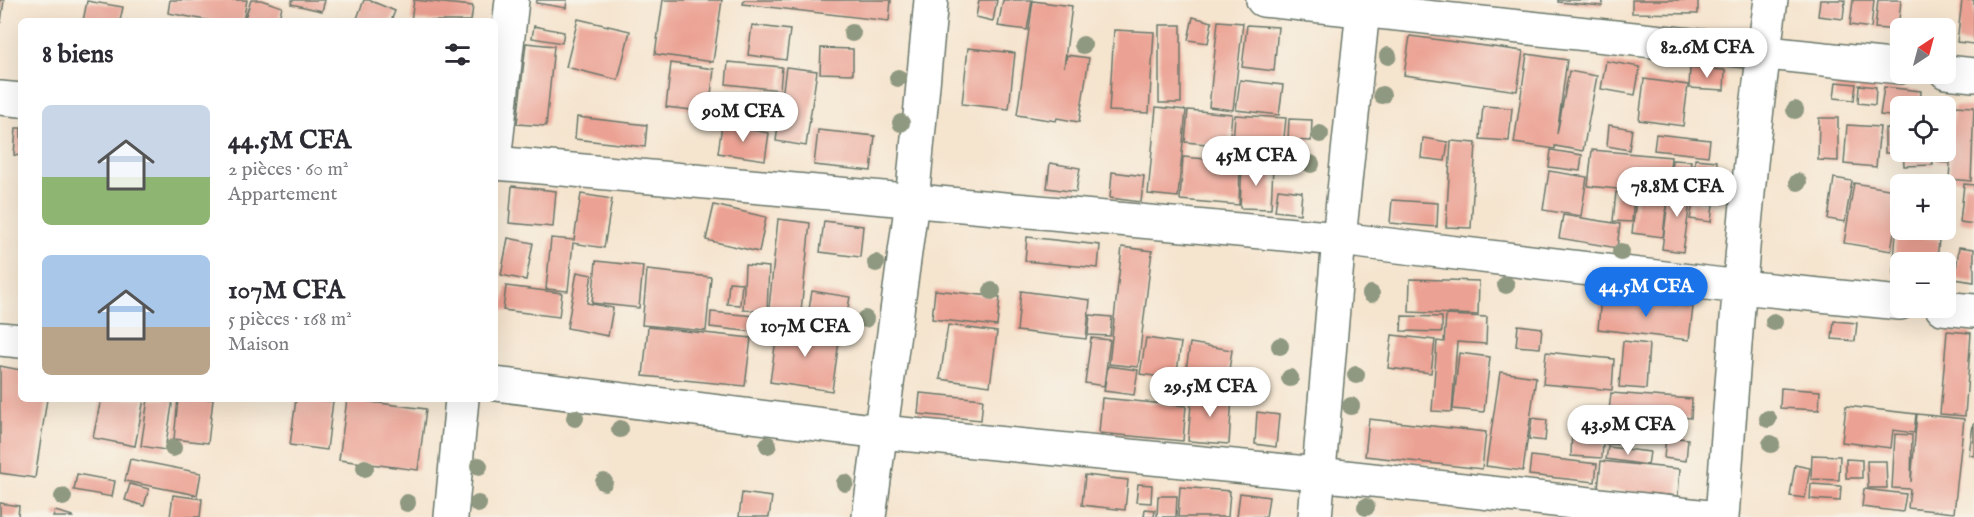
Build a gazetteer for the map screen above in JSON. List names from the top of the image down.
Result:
{
  "north": "top right",
  "page": {
    "map_buttons": ["+", "−"],
    "heading": "8 biens",
    "price": [
      "82.6M CFA",
      "90M CFA",
      "45M CFA",
      "78.8M CFA",
      "44.5M CFA",
      "107M CFA",
      "29.5M CFA",
      "43.9M CFA"
    ],
    "list": [
      {
        "name": "44.5M CFA",
        "note": "2 pièces · 60 m² · Appartement"
      },
      {
        "name": "107M CFA",
        "note": "5 pièces · 168 m² · Maison"
      }
    ]
  }
}
